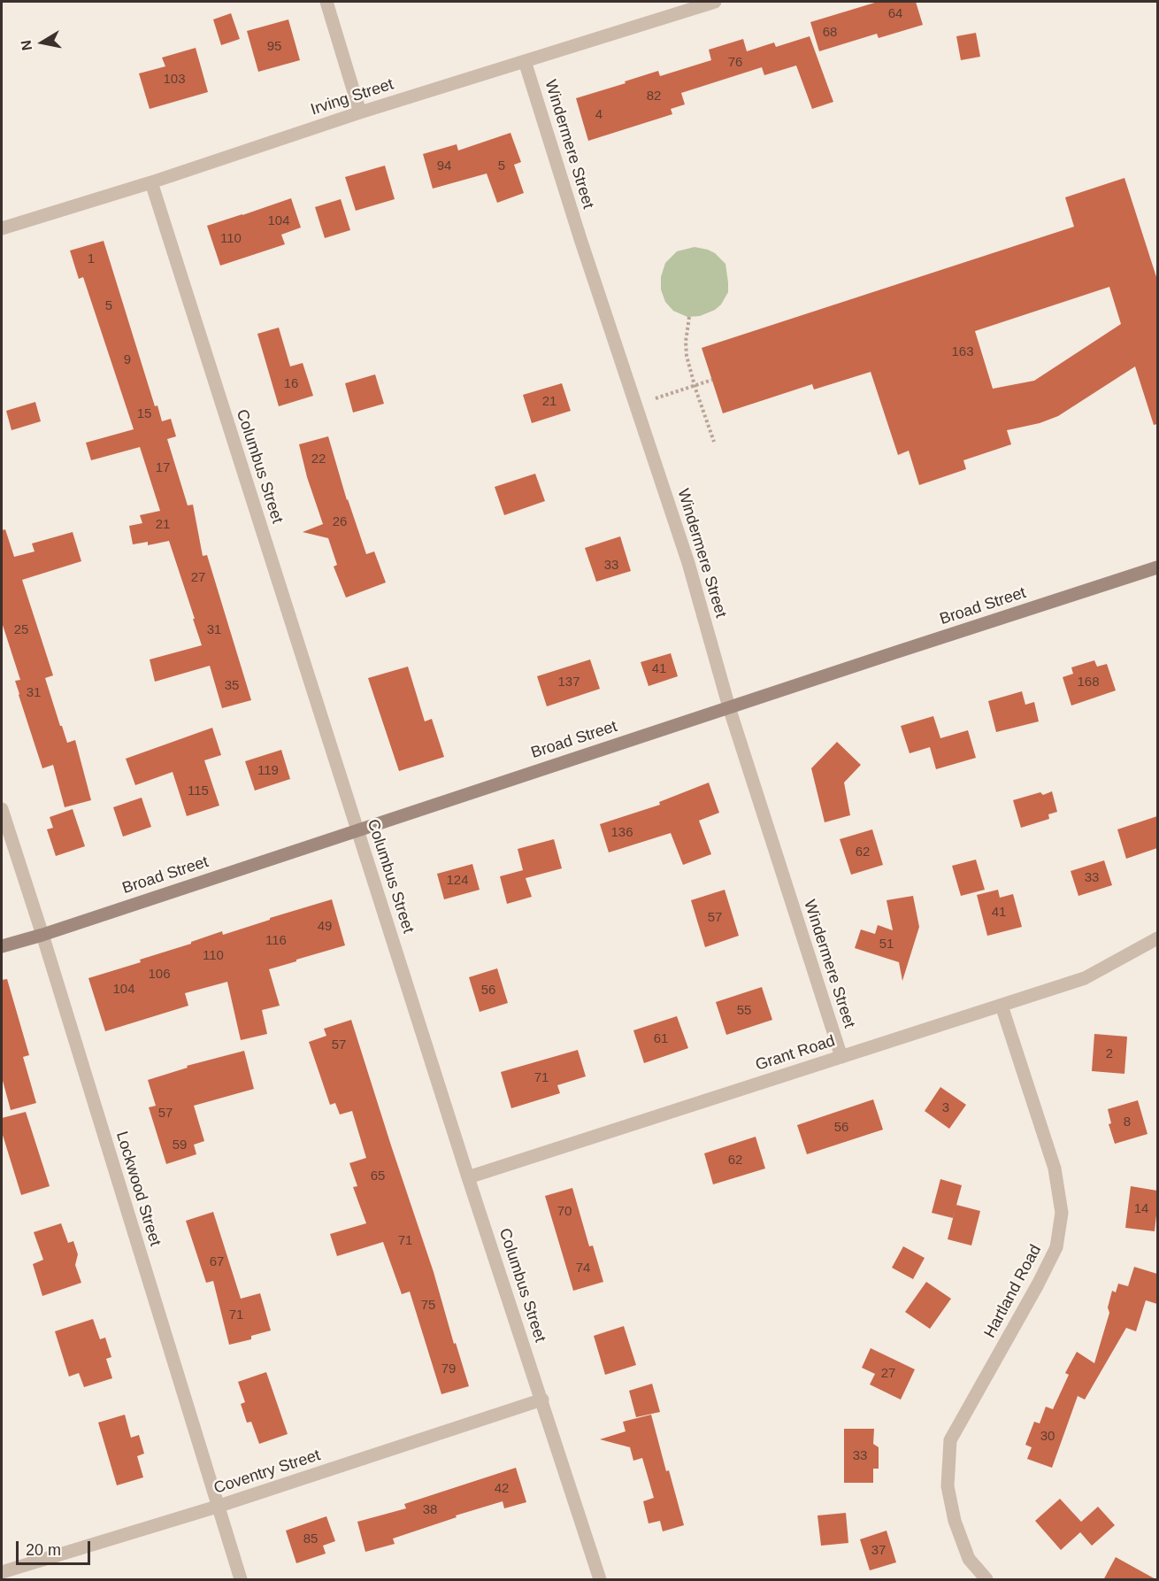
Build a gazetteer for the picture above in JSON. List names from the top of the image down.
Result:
{
  "streets": {
    "street": [
      "Irving Street",
      "Windermere Street",
      "Columbus Street",
      "Broad Street",
      "Grant Road",
      "Lockwood Street",
      "Hartland Road",
      "Coventry Street"
    ]
  },
  "crossings": [
    ["Irving Street", "Windermere Street"],
    ["Irving Street", "Columbus Street"],
    ["Windermere Street", "Broad Street"],
    ["Windermere Street", "Grant Road"],
    ["Columbus Street", "Broad Street"],
    ["Columbus Street", "Grant Road"],
    ["Columbus Street", "Coventry Street"],
    ["Broad Street", "Lockwood Street"],
    ["Grant Road", "Hartland Road"],
    ["Lockwood Street", "Coventry Street"]
  ],
  "house_numbers": [
    "64",
    "68",
    "95",
    "76",
    "103",
    "82",
    "4",
    "94",
    "5",
    "104",
    "110",
    "1",
    "5",
    "163",
    "9",
    "16",
    "21",
    "15",
    "22",
    "17",
    "26",
    "21",
    "33",
    "27",
    "25",
    "31",
    "41",
    "137",
    "168",
    "35",
    "31",
    "119",
    "115",
    "136",
    "62",
    "33",
    "124",
    "41",
    "57",
    "49",
    "116",
    "51",
    "110",
    "106",
    "104",
    "56",
    "55",
    "61",
    "57",
    "2",
    "71",
    "3",
    "57",
    "8",
    "56",
    "59",
    "62",
    "65",
    "14",
    "70",
    "71",
    "67",
    "74",
    "75",
    "71",
    "79",
    "27",
    "30",
    "33",
    "42",
    "38",
    "85",
    "37"
  ],
  "scale_bar": "20 m",
  "north": "left"
}
